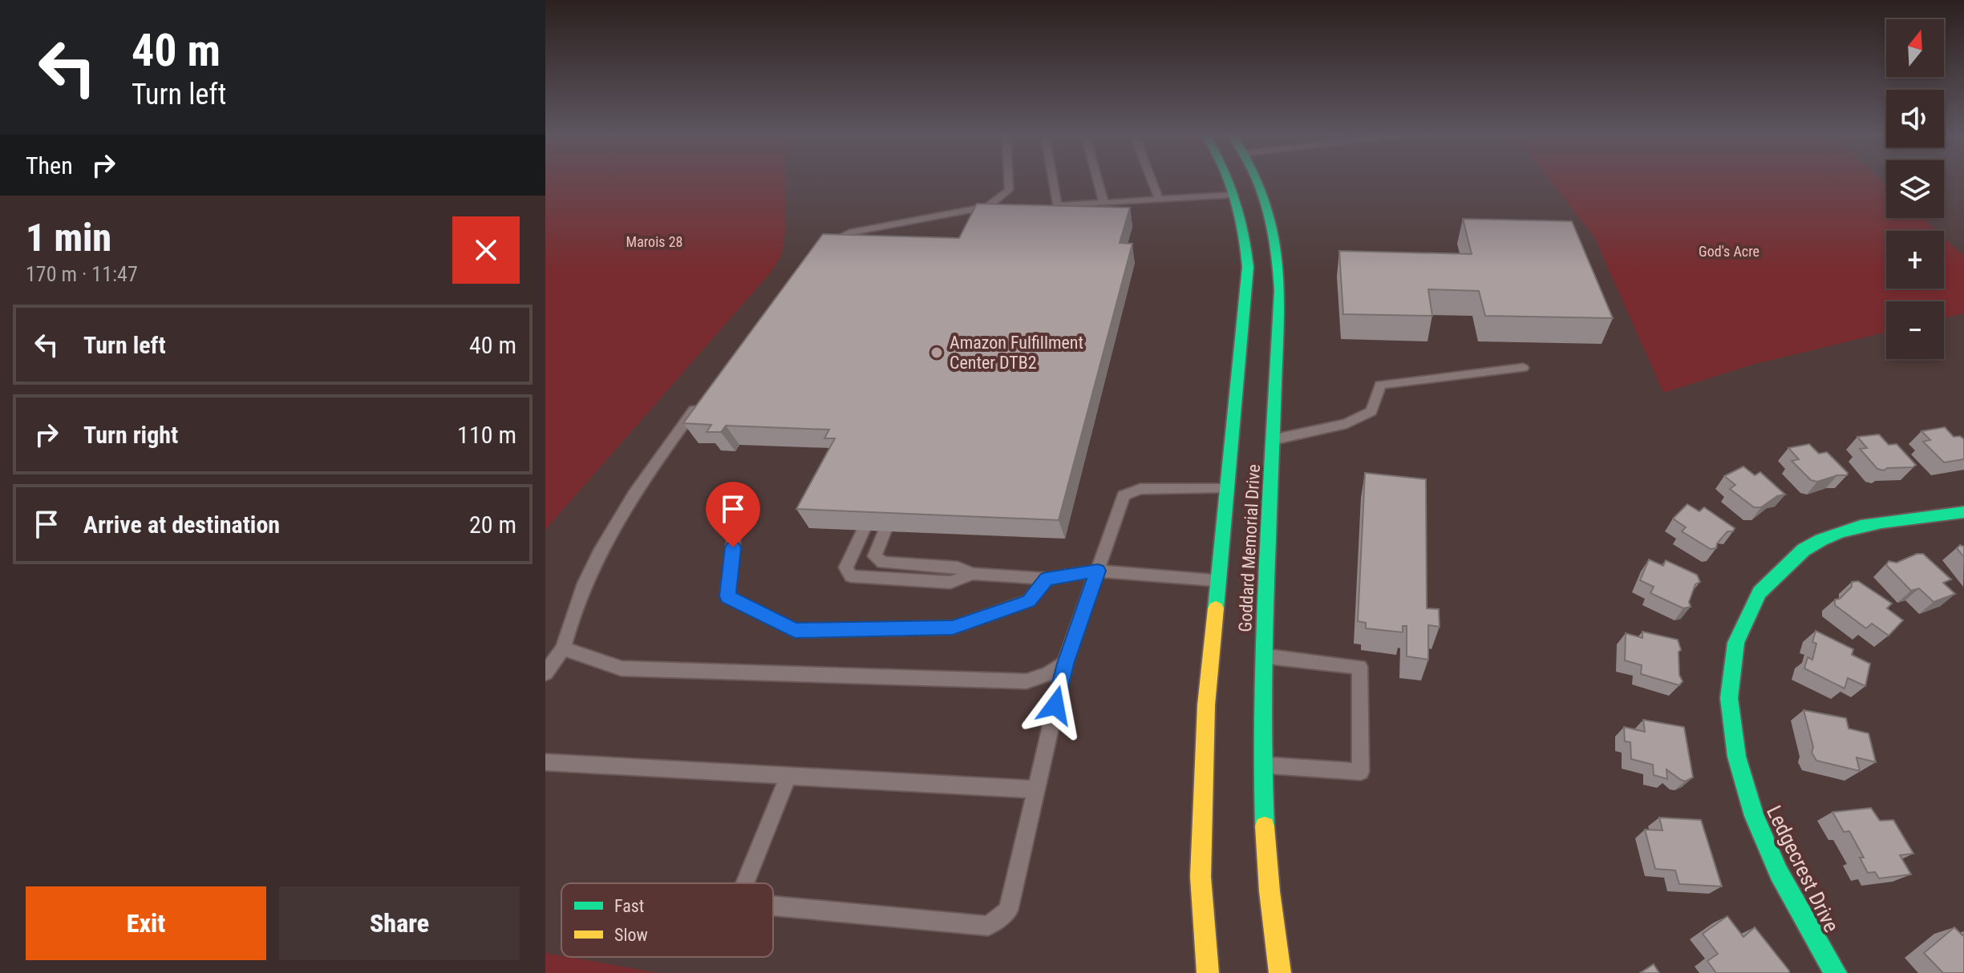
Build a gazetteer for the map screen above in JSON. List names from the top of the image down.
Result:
{
  "streets": {
    "main road": ["Goddard Memorial Drive", "Ledgecrest Drive"]
  },
  "parks": ["Marois 28", "God's Acre"],
  "places": ["Amazon Fulfillment Center DTB2"],
  "legend": ["Fast", "Slow"],
  "north": "top",
  "page": {
    "turn": ["40 m", "Turn left"],
    "map_buttons": ["+", "−"],
    "then": "Then",
    "heading": ["1 min", "170 m · 11:47"],
    "list": [
      {
        "name": "Turn left",
        "value": "40 m"
      },
      {
        "name": "Turn right",
        "value": "110 m"
      },
      {
        "name": "Arrive at destination",
        "value": "20 m"
      }
    ],
    "buttons": ["Exit", "Share"]
  }
}
